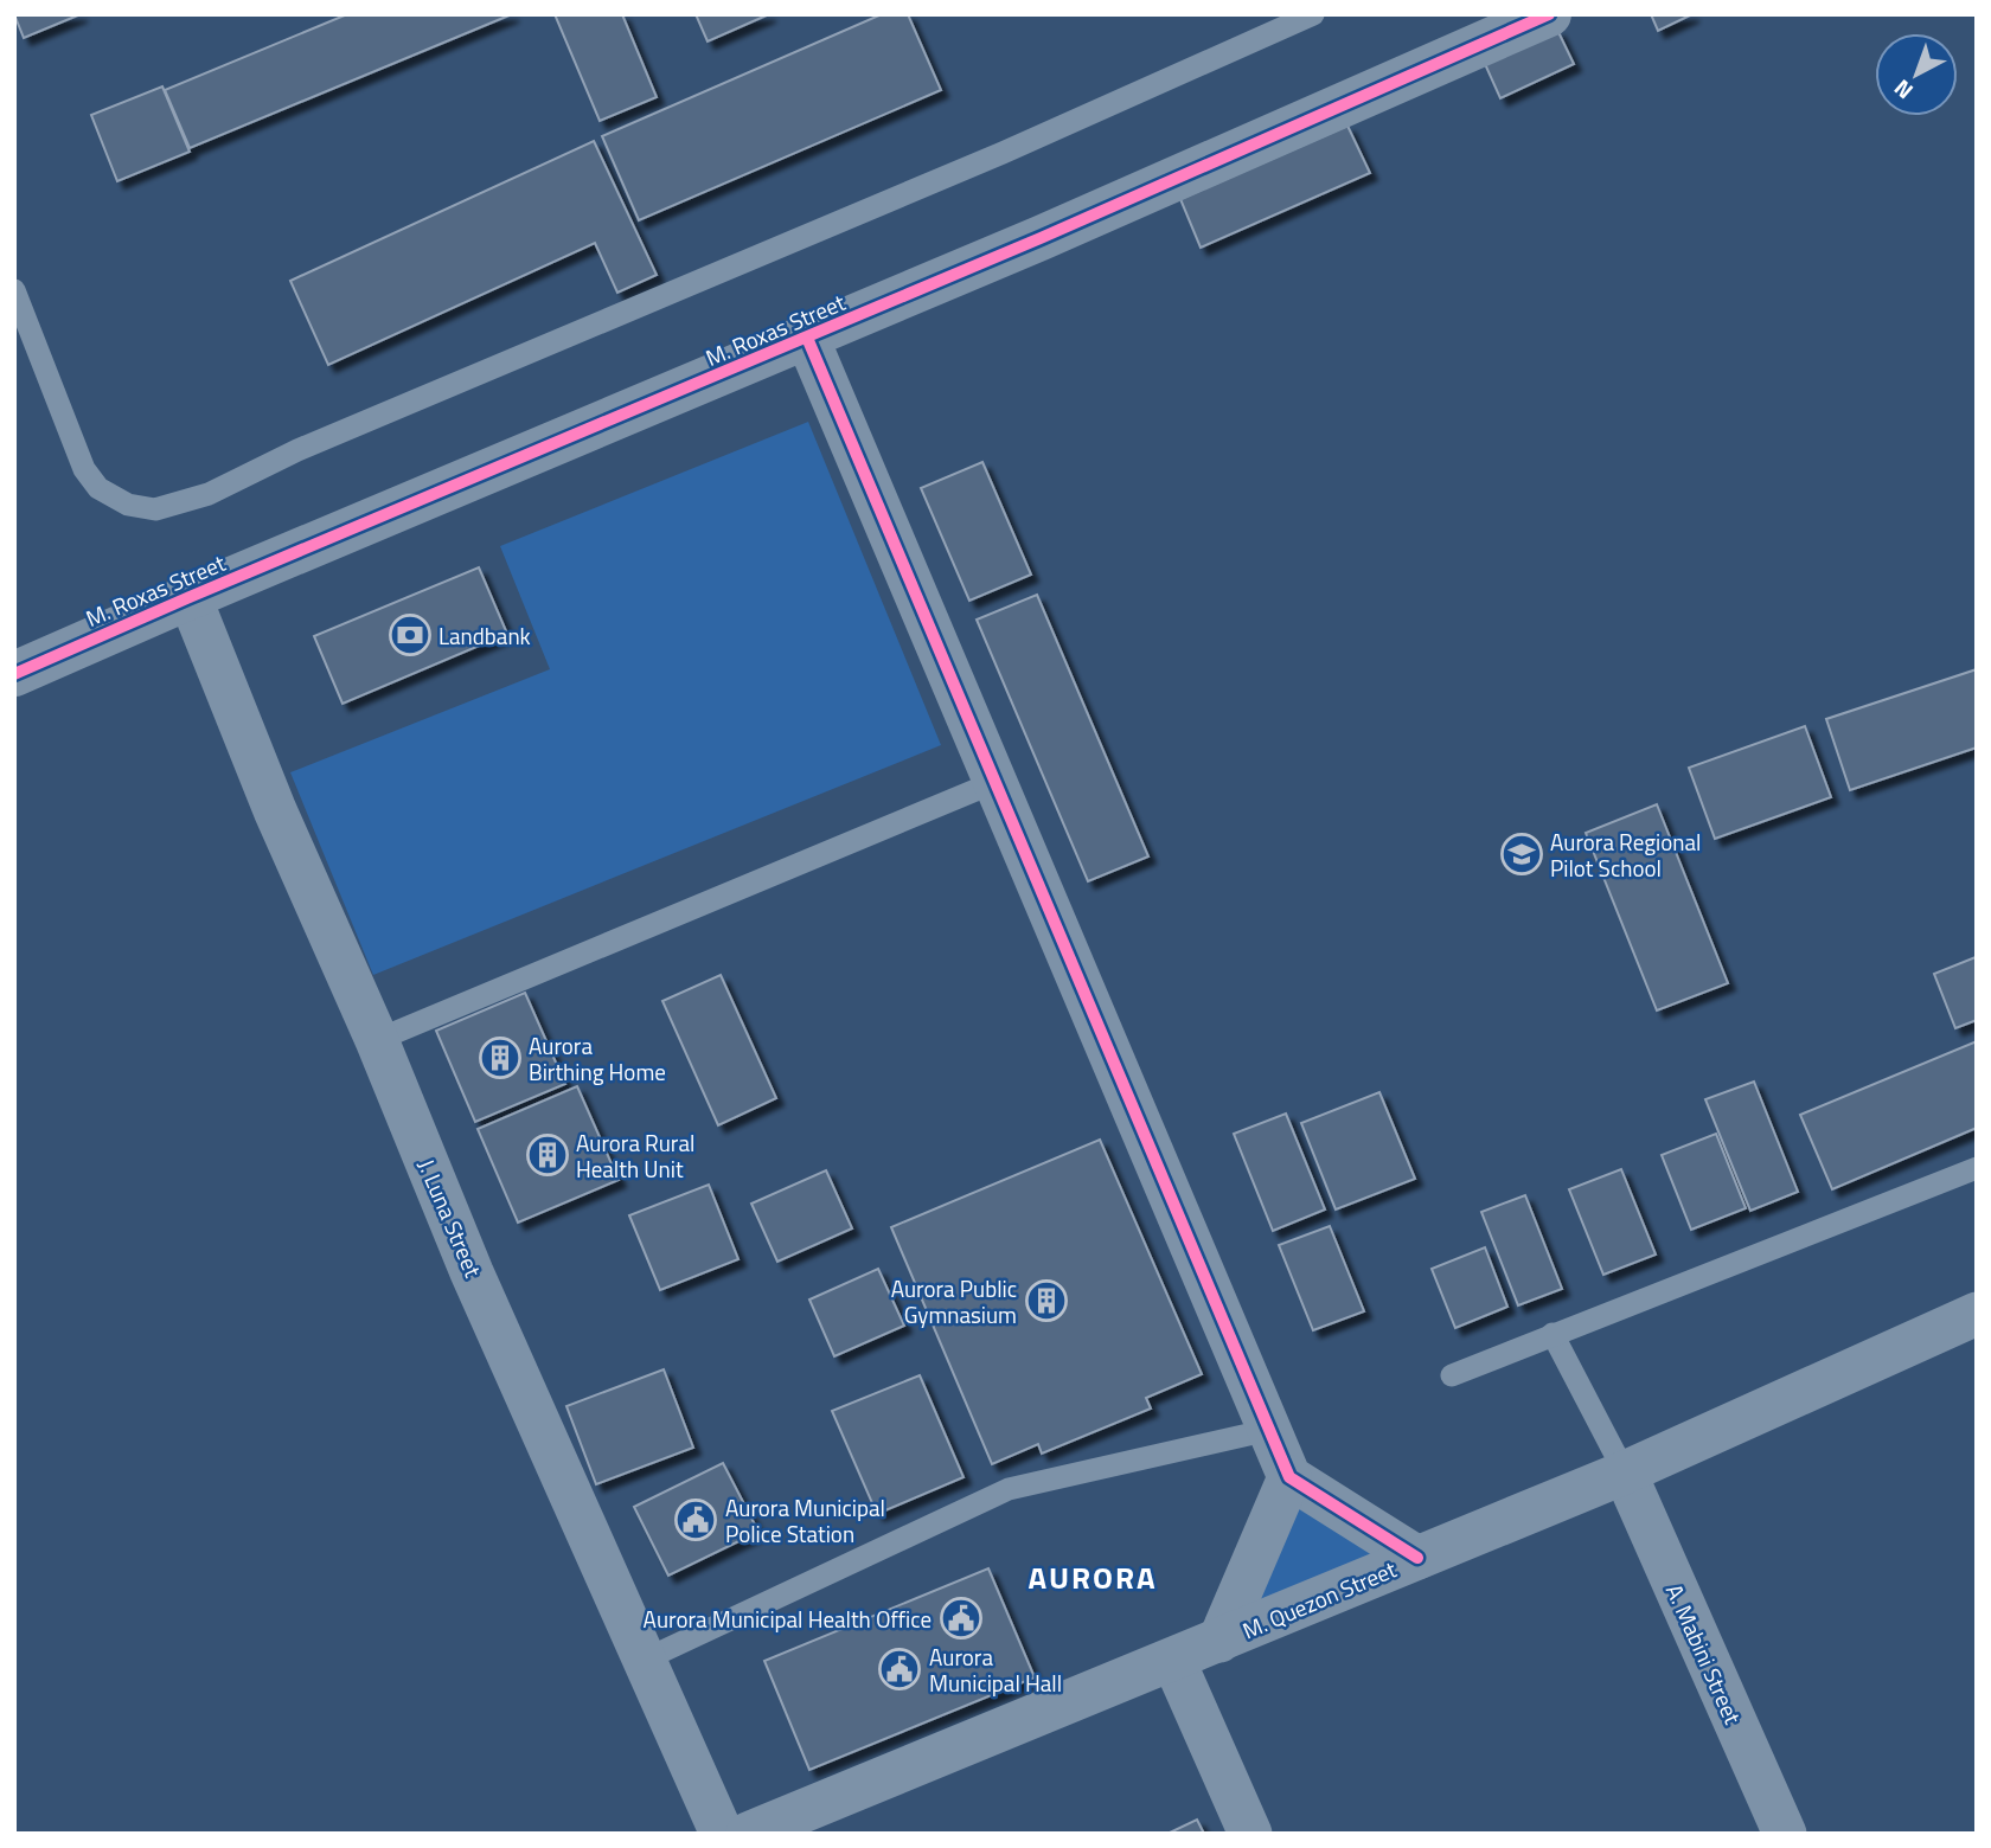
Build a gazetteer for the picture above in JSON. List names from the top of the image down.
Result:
{
  "streets": {
    "street": [
      "M. Roxas Street",
      "J. Luna Street",
      "M. Quezon Street",
      "A. Mabini Street"
    ]
  },
  "crossings": [
    ["M. Roxas Street", "J. Luna Street"],
    ["M. Quezon Street", "A. Mabini Street"]
  ],
  "districts": ["AURORA"],
  "places": {
    "bank": ["Landbank"],
    "school or university": ["Aurora Regional Pilot School"],
    "building": ["Aurora Birthing Home", "Aurora Rural Health Unit", "Aurora Public Gymnasium"],
    "public building": ["Aurora Municipal Police Station", "Aurora Municipal Health Office", "Aurora Municipal Hall"]
  },
  "north": "bottom left"
}
